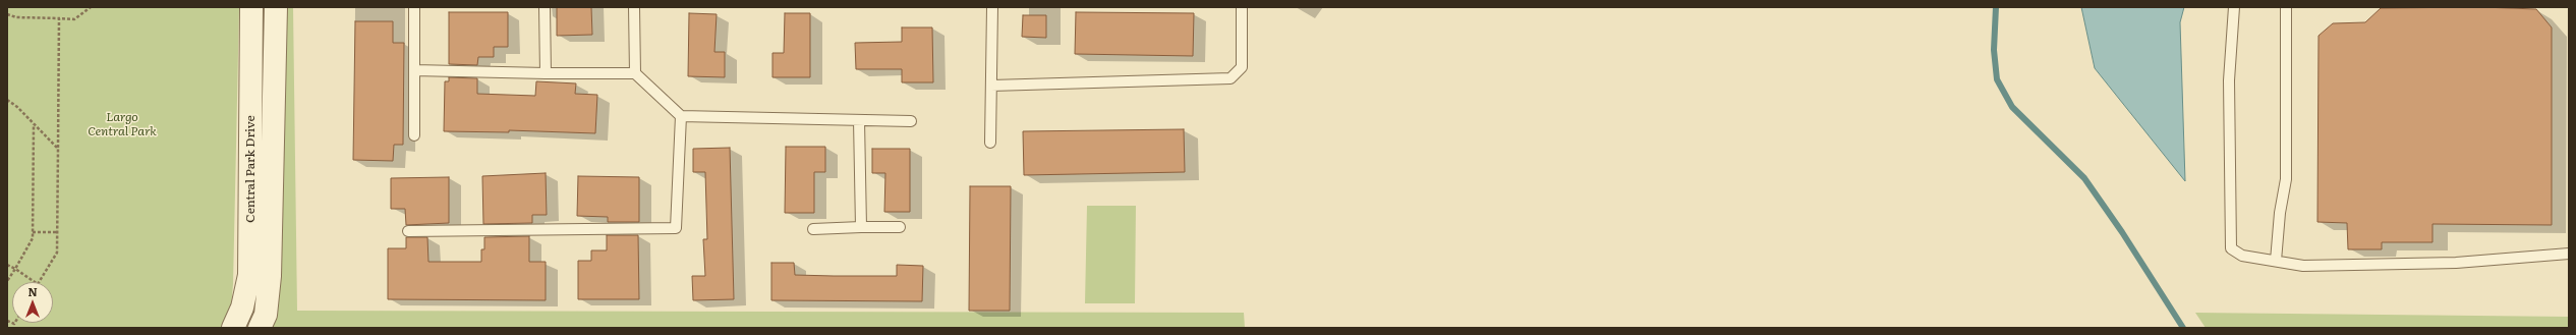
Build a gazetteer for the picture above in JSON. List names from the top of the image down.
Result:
{
  "streets": {
    "street": ["Central Park Drive"]
  },
  "parks": ["Largo Central Park"],
  "north": "top"
}
